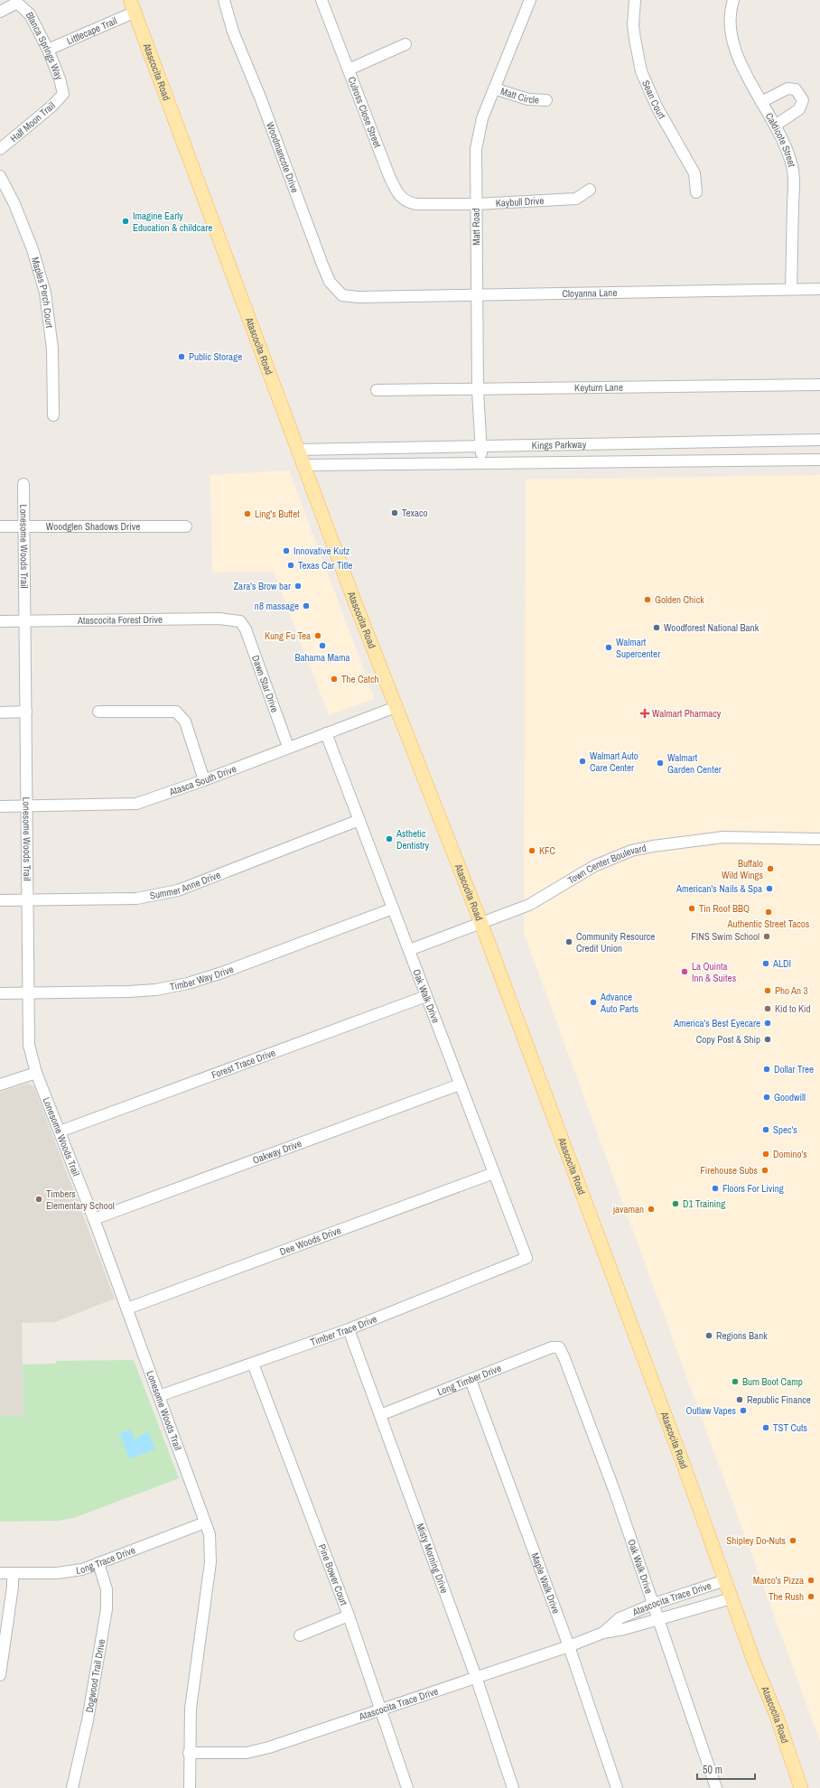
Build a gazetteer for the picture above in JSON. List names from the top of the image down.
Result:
{
  "streets": {
    "main road": ["Atascocita Road"],
    "street": [
      "Littlecape Trail",
      "Blanca Springs Way",
      "Matt Circle",
      "Sean Court",
      "Culross Close Street",
      "Half Moon Trail",
      "Caldicote Street",
      "Woodmancote Drive",
      "Kaybull Drive",
      "Matt Road",
      "Maples Perch Court",
      "Cloyanna Lane",
      "Keyturn Lane",
      "Kings Parkway",
      "Woodglen Shadows Drive",
      "Lonesome Woods Trail",
      "Atascocita Forest Drive",
      "Dawn Star Drive",
      "Atasca South Drive",
      "Town Center Boulevard",
      "Summer Anne Drive",
      "Timber Way Drive",
      "Oak Walk Drive",
      "Forest Trace Drive",
      "Oakway Drive",
      "Dee Woods Drive",
      "Timber Trace Drive",
      "Long Timber Drive",
      "Misty Morning Drive",
      "Long Trace Drive",
      "Pine Bower Court",
      "Maple Walk Drive",
      "Atascocita Trace Drive",
      "Dogwood Trail Drive"
    ]
  },
  "crossings": [
    ["Littlecape Trail", "Blanca Springs Way"],
    ["Littlecape Trail", "Atascocita Road"],
    ["Blanca Springs Way", "Half Moon Trail"],
    ["Atascocita Road", "Kings Parkway"],
    ["Atascocita Road", "Atasca South Drive"],
    ["Atascocita Road", "Town Center Boulevard"],
    ["Atascocita Road", "Atascocita Trace Drive"],
    ["Matt Circle", "Matt Road"],
    ["Culross Close Street", "Kaybull Drive"],
    ["Caldicote Street", "Cloyanna Lane"],
    ["Woodmancote Drive", "Cloyanna Lane"],
    ["Kaybull Drive", "Matt Road"],
    ["Matt Road", "Cloyanna Lane"],
    ["Matt Road", "Keyturn Lane"],
    ["Matt Road", "Kings Parkway"],
    ["Woodglen Shadows Drive", "Lonesome Woods Trail"],
    ["Lonesome Woods Trail", "Atascocita Forest Drive"],
    ["Lonesome Woods Trail", "Atasca South Drive"],
    ["Lonesome Woods Trail", "Summer Anne Drive"],
    ["Lonesome Woods Trail", "Timber Way Drive"],
    ["Lonesome Woods Trail", "Forest Trace Drive"],
    ["Lonesome Woods Trail", "Oakway Drive"],
    ["Lonesome Woods Trail", "Dee Woods Drive"],
    ["Lonesome Woods Trail", "Timber Trace Drive"],
    ["Lonesome Woods Trail", "Long Trace Drive"],
    ["Lonesome Woods Trail", "Atascocita Trace Drive"],
    ["Atascocita Forest Drive", "Dawn Star Drive"],
    ["Dawn Star Drive", "Atasca South Drive"],
    ["Atasca South Drive", "Oak Walk Drive"],
    ["Town Center Boulevard", "Oak Walk Drive"],
    ["Summer Anne Drive", "Oak Walk Drive"],
    ["Timber Way Drive", "Oak Walk Drive"],
    ["Oak Walk Drive", "Forest Trace Drive"],
    ["Oak Walk Drive", "Oakway Drive"],
    ["Oak Walk Drive", "Dee Woods Drive"],
    ["Oak Walk Drive", "Timber Trace Drive"],
    ["Oak Walk Drive", "Long Timber Drive"],
    ["Oak Walk Drive", "Atascocita Trace Drive"],
    ["Timber Trace Drive", "Misty Morning Drive"],
    ["Timber Trace Drive", "Pine Bower Court"],
    ["Long Timber Drive", "Misty Morning Drive"],
    ["Long Timber Drive", "Maple Walk Drive"],
    ["Misty Morning Drive", "Atascocita Trace Drive"],
    ["Long Trace Drive", "Dogwood Trail Drive"],
    ["Pine Bower Court", "Atascocita Trace Drive"],
    ["Maple Walk Drive", "Atascocita Trace Drive"]
  ],
  "places": {
    "other": [
      "Imagine Early Education & childcare",
      "Public Storage",
      "Texaco",
      "Ling's Buffet",
      "Innovative Kutz",
      "Texas Car Title",
      "Zara's Brow bar",
      "Golden Chick",
      "n8 massage",
      "Woodforest National Bank",
      "Kung Fu Tea",
      "Bahama Mama",
      "Walmart Supercenter",
      "The Catch",
      "Walmart Auto Care Center",
      "Walmart Garden Center",
      "Asthetic Dentistry",
      "KFC",
      "Buffalo Wild Wings",
      "American's Nails & Spa",
      "Tin Roof BBQ",
      "Authentic Street Tacos",
      "FINS Swim School",
      "Community Resource Credit Union",
      "ALDI",
      "La Quinta Inn & Suites",
      "Pho An 3",
      "Advance Auto Parts",
      "Kid to Kid",
      "America's Best Eyecare",
      "Copy Post & Ship",
      "Dollar Tree",
      "Goodwill",
      "Spec's",
      "Domino's",
      "Firehouse Subs",
      "Floors For Living",
      "Timbers Elementary School",
      "D1 Training",
      "javaman",
      "Regions Bank",
      "Burn Boot Camp",
      "Republic Finance",
      "Outlaw Vapes",
      "TST Cuts",
      "Shipley Do-Nuts",
      "Marco's Pizza",
      "The Rush"
    ],
    "health": ["Walmart Pharmacy"]
  },
  "scale_bar": "50 m"
}
